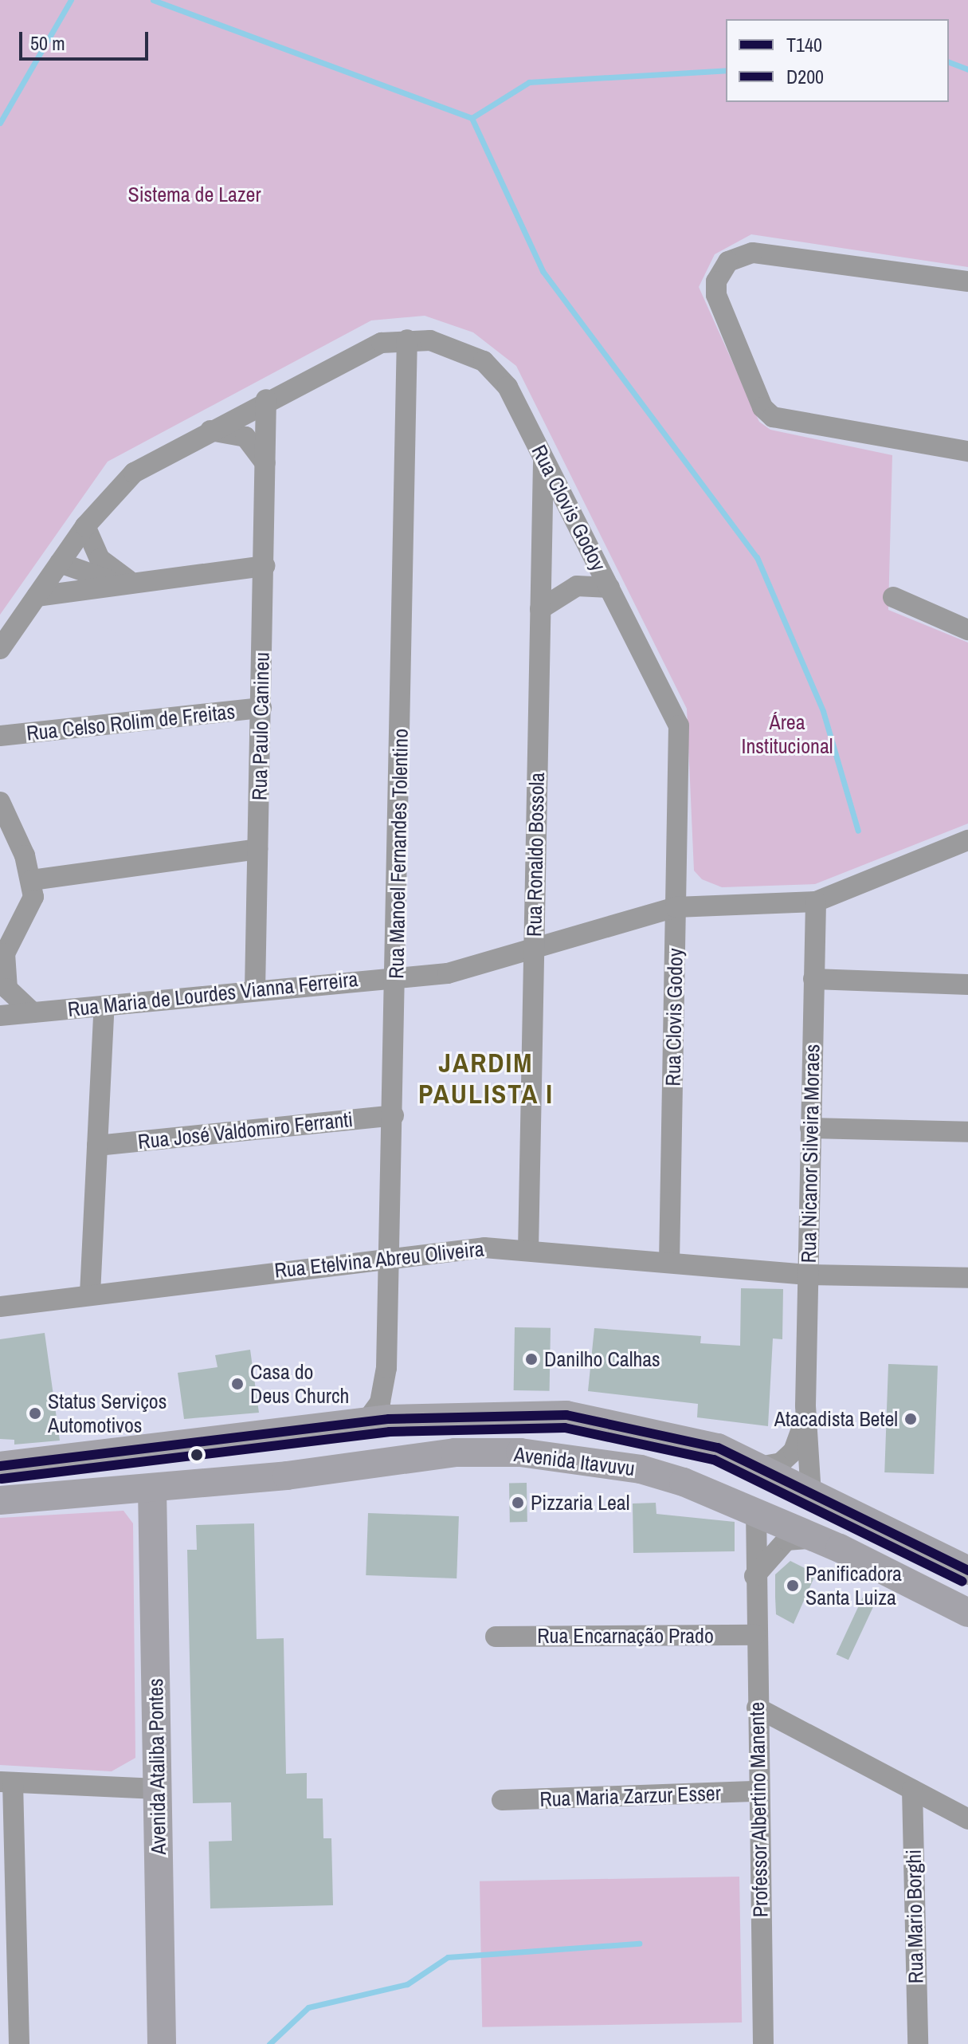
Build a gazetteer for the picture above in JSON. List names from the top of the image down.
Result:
{
  "streets": {
    "main road": ["Avenida Itavuvu", "Avenida Ataliba Pontes"],
    "street": [
      "Rua Clovis Godoy",
      "Rua Celso Rolim de Freitas",
      "Rua Paulo Canineu",
      "Rua Manoel Fernandes Tolentino",
      "Rua Ronaldo Bossola",
      "Rua Maria de Lourdes Vianna Ferreira",
      "Rua José Valdomiro Ferranti",
      "Rua Nicanor Silveira Moraes",
      "Rua Etelvina Abreu Oliveira",
      "Rua Encarnação Prado",
      "Rua Maria Zarzur Esser",
      "Professor Albertino Manente",
      "Rua Mario Borghi"
    ]
  },
  "crossings": [
    ["Rua Clovis Godoy", "Rua Paulo Canineu"],
    ["Rua Clovis Godoy", "Rua Manoel Fernandes Tolentino"],
    ["Rua Clovis Godoy", "Rua Ronaldo Bossola"],
    ["Rua Clovis Godoy", "Rua Maria de Lourdes Vianna Ferreira"],
    ["Rua Clovis Godoy", "Rua Etelvina Abreu Oliveira"],
    ["Rua Celso Rolim de Freitas", "Rua Paulo Canineu"],
    ["Rua Paulo Canineu", "Rua Maria de Lourdes Vianna Ferreira"],
    ["Rua Manoel Fernandes Tolentino", "Rua Maria de Lourdes Vianna Ferreira"],
    ["Rua Manoel Fernandes Tolentino", "Rua José Valdomiro Ferranti"],
    ["Rua Manoel Fernandes Tolentino", "Rua Etelvina Abreu Oliveira"],
    ["Rua Manoel Fernandes Tolentino", "Avenida Itavuvu"],
    ["Rua Ronaldo Bossola", "Rua Maria de Lourdes Vianna Ferreira"],
    ["Rua Ronaldo Bossola", "Rua Etelvina Abreu Oliveira"],
    ["Rua Maria de Lourdes Vianna Ferreira", "Rua Nicanor Silveira Moraes"],
    ["Rua Nicanor Silveira Moraes", "Rua Etelvina Abreu Oliveira"],
    ["Rua Nicanor Silveira Moraes", "Avenida Itavuvu"],
    ["Avenida Itavuvu", "Avenida Ataliba Pontes"],
    ["Avenida Itavuvu", "Professor Albertino Manente"],
    ["Rua Encarnação Prado", "Professor Albertino Manente"],
    ["Rua Maria Zarzur Esser", "Professor Albertino Manente"]
  ],
  "districts": ["JARDIM PAULISTA I"],
  "parks": ["Sistema de Lazer", "Área Institucional"],
  "places": [
    "Danilho Calhas",
    "Casa do Deus Church",
    "Status Serviços Automotivos",
    "Atacadista Betel",
    "Pizzaria Leal",
    "Panificadora Santa Luiza"
  ],
  "lines": ["transit line T140", "transit line D200"],
  "legend": ["T140", "D200"],
  "scale_bar": "50 m"
}
